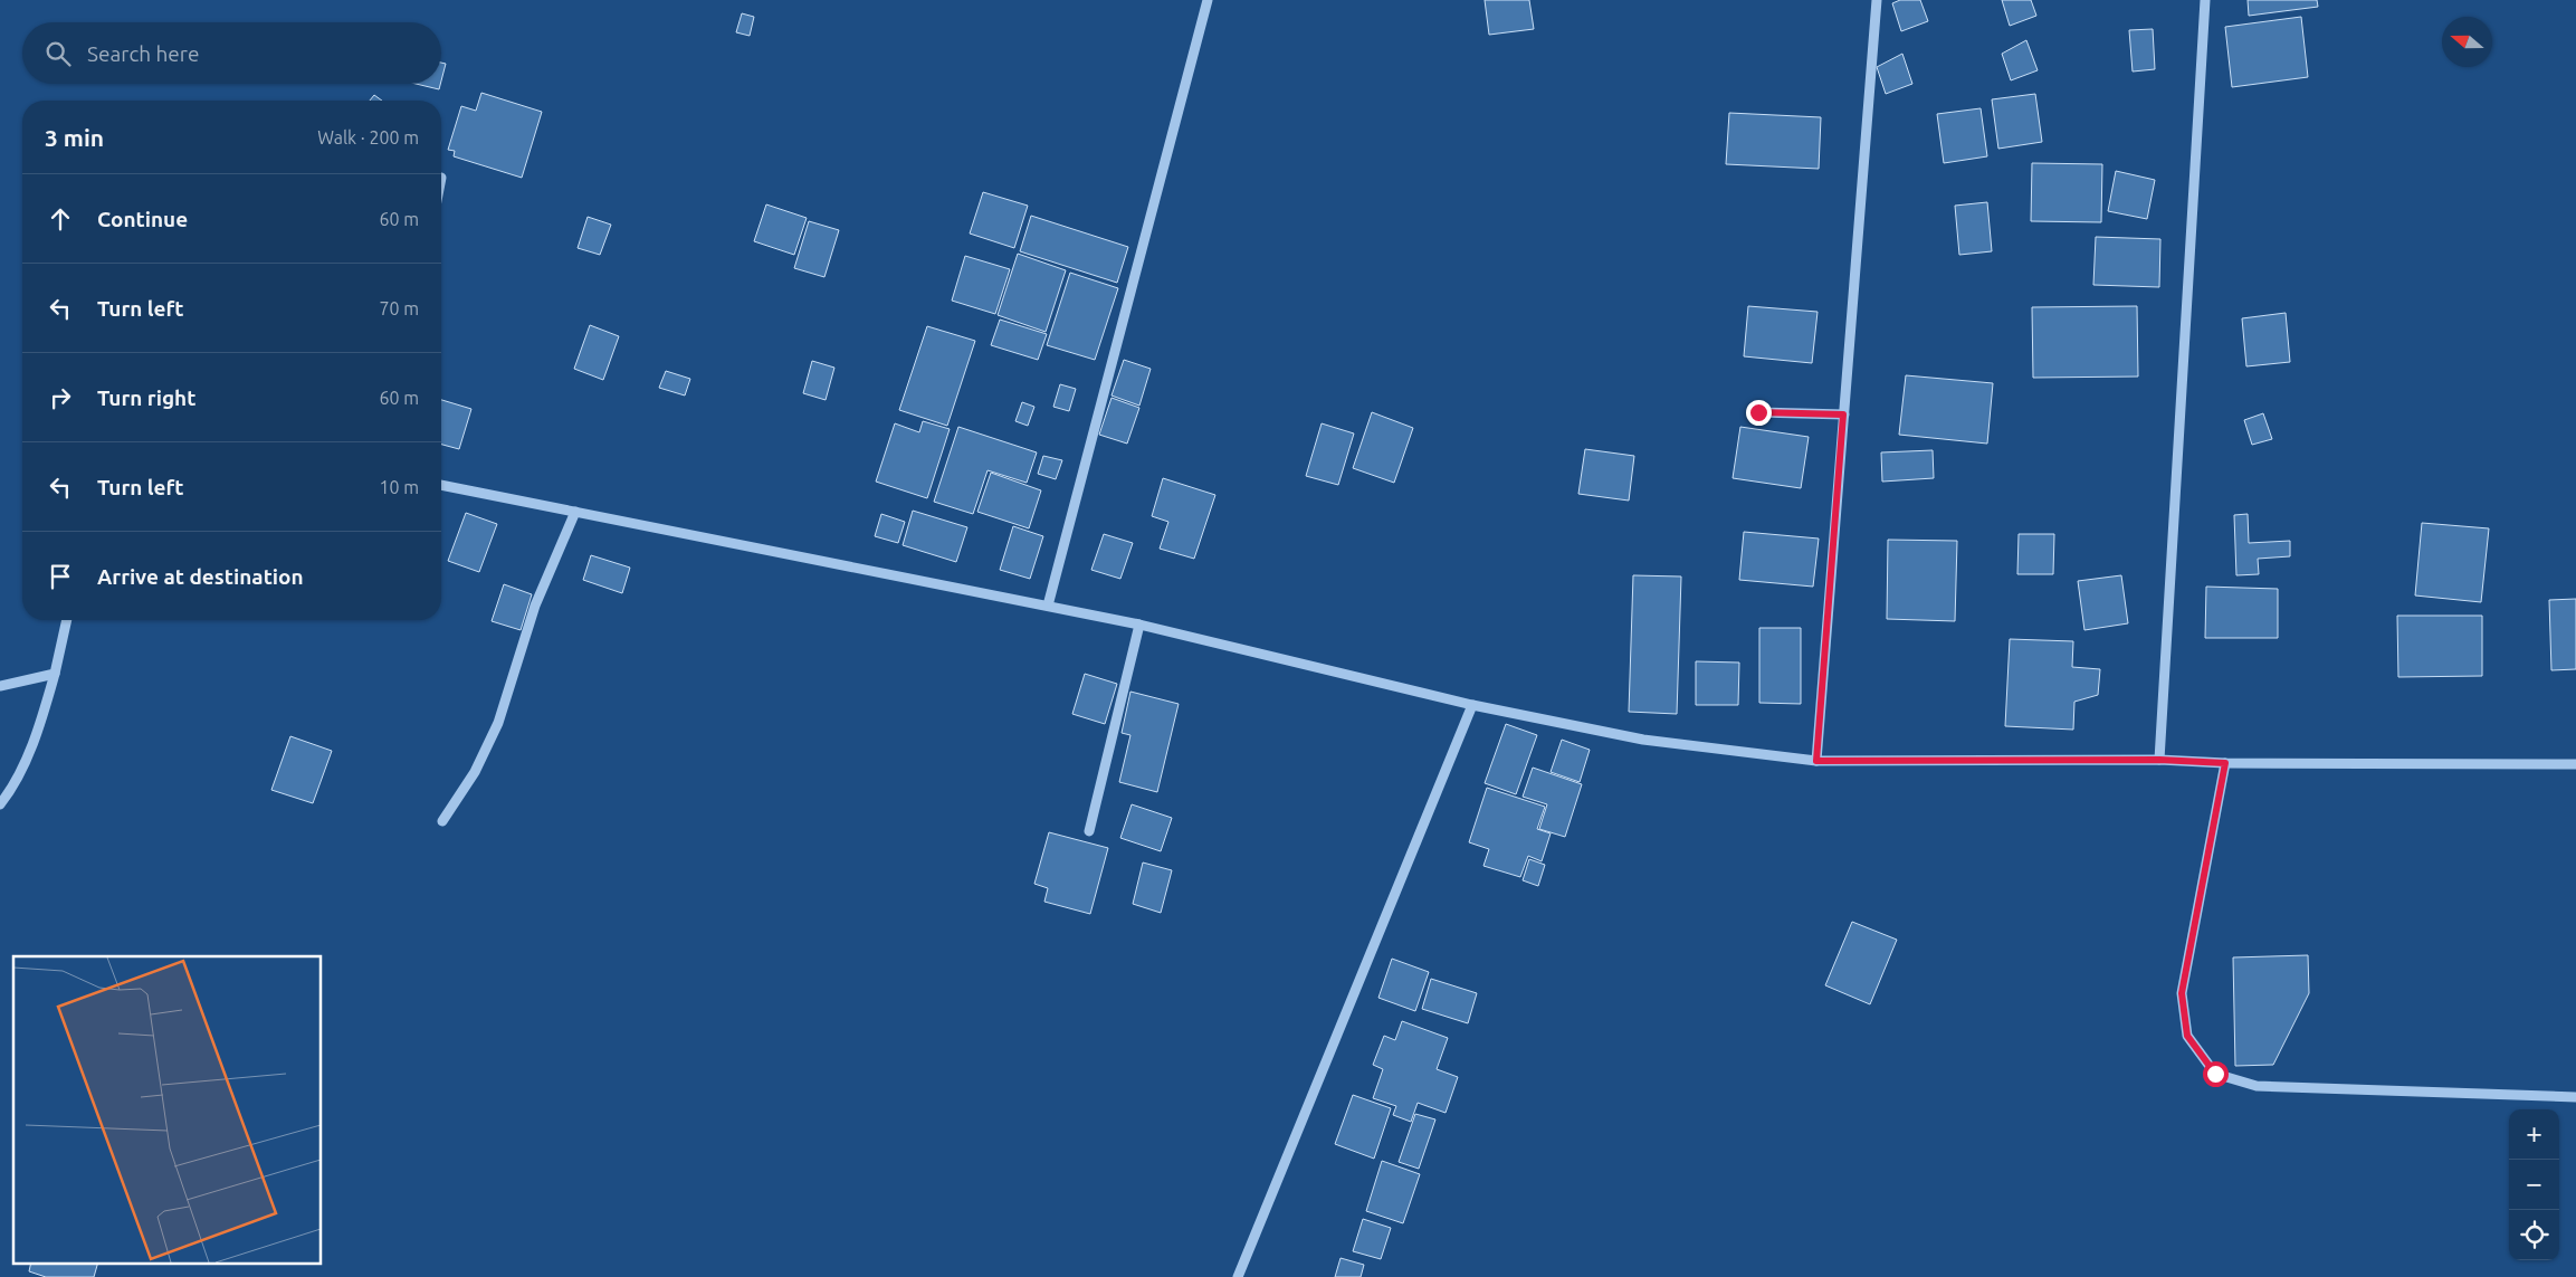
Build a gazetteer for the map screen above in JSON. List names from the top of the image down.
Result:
{
  "north": "left",
  "page": {
    "search": "Search here",
    "heading": ["3 min", "Walk · 200 m"],
    "list": [
      ["Continue", "60 m"],
      ["Turn left", "70 m"],
      ["Turn right", "60 m"],
      ["Turn left", "10 m"],
      "Arrive at destination"
    ],
    "map_buttons": ["+", "−"]
  }
}
